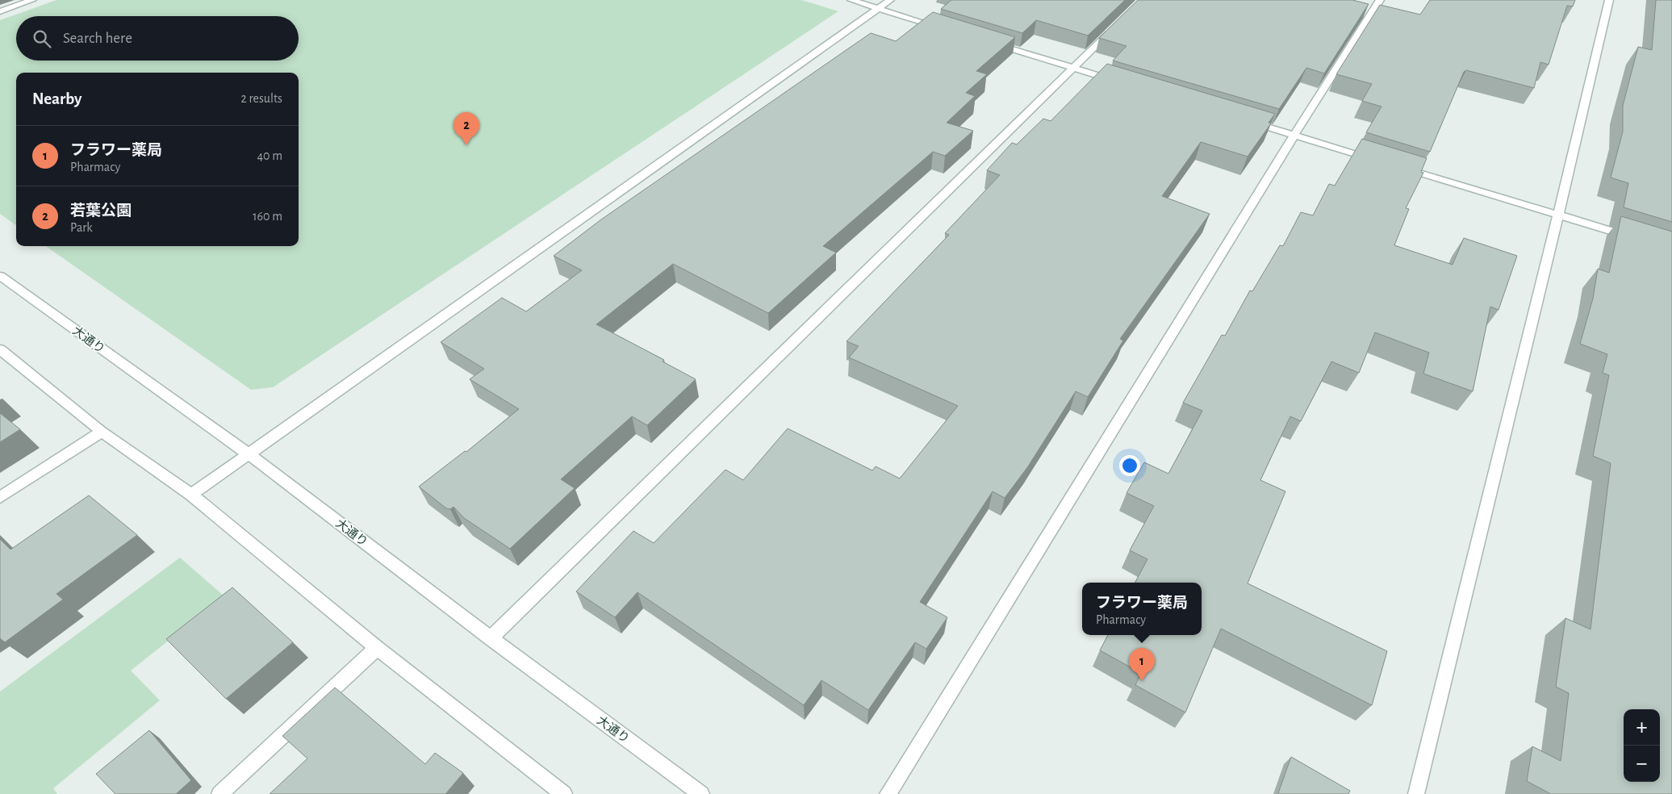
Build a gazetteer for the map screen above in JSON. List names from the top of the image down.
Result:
{
  "streets": {
    "street": ["大通り"]
  },
  "page": {
    "search": "Search here",
    "heading": ["Nearby", "2 results"],
    "pins": ["2", "1"],
    "list": [
      {
        "mark": "1",
        "name": "フラワー薬局",
        "note": "Pharmacy",
        "value": "40 m"
      },
      {
        "mark": "2",
        "name": "若葉公園",
        "note": "Park",
        "value": "160 m"
      }
    ],
    "popup": ["フラワー薬局", "Pharmacy"],
    "map_buttons": ["+", "−"]
  }
}
